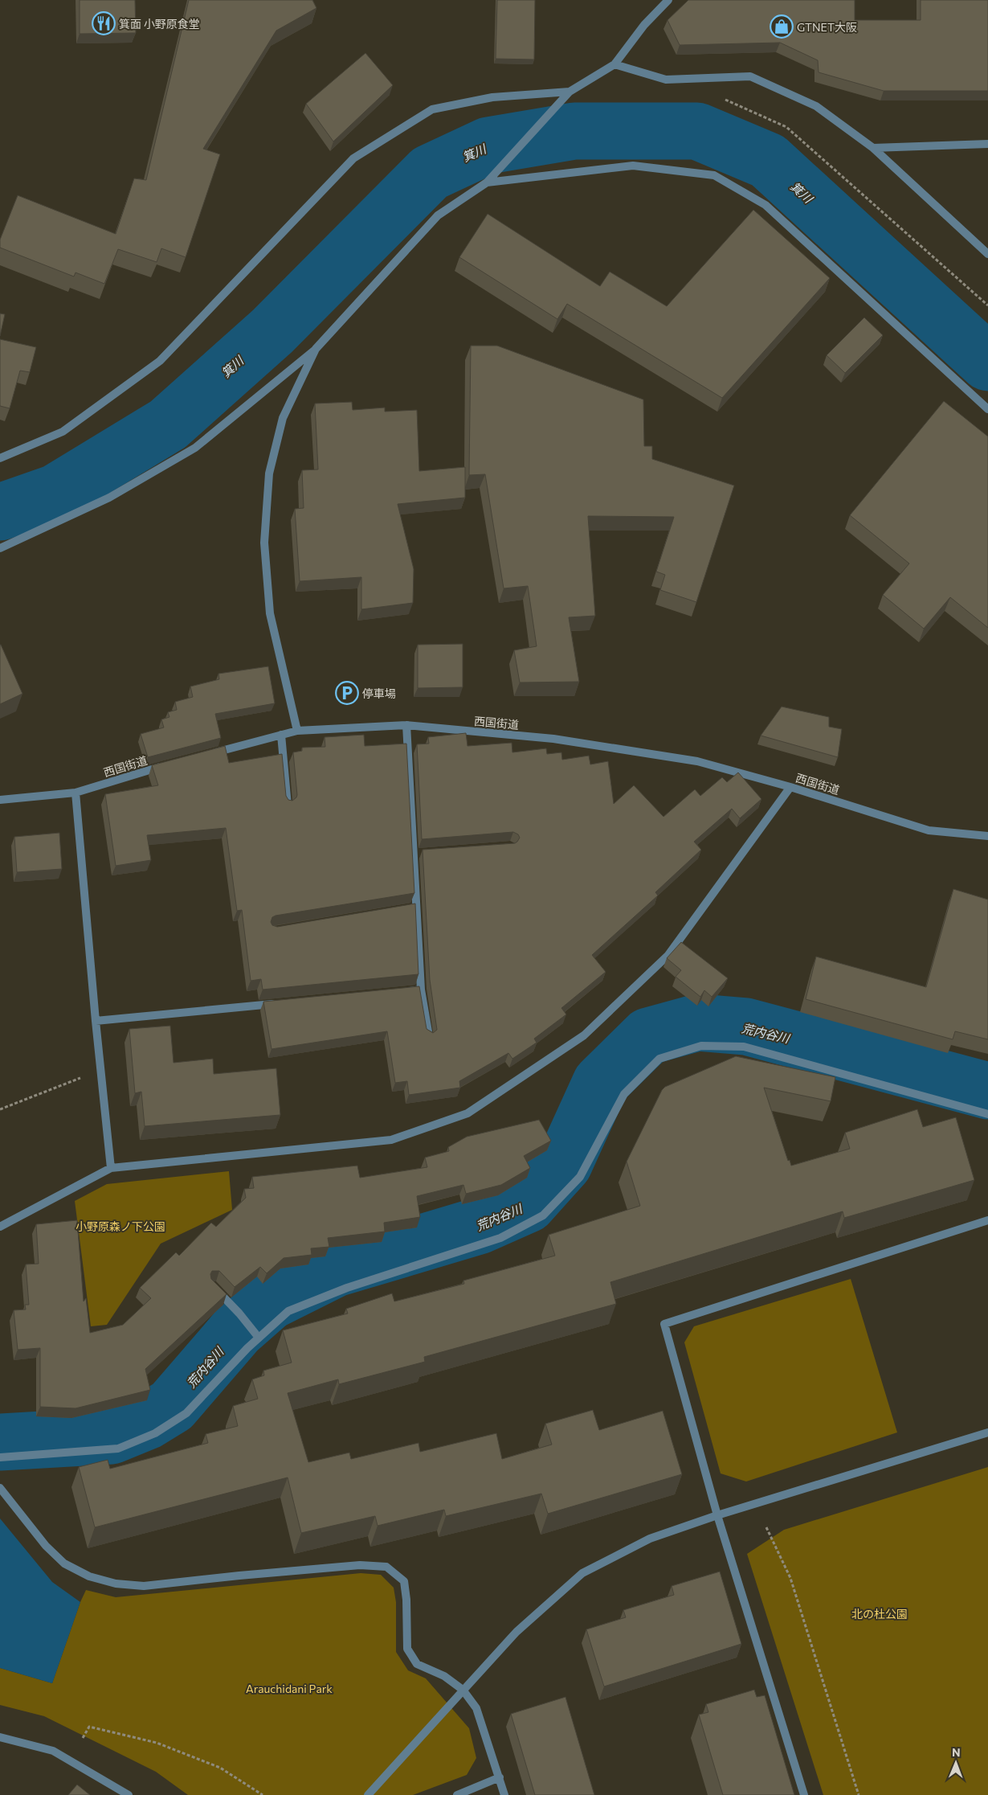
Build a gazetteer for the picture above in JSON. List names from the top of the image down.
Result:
{
  "streets": {
    "street": ["西国街道"]
  },
  "water": ["箕川", "荒内谷川"],
  "parks": ["小野原森ノ下公園", "北の杜公園", "Arauchidani Park"],
  "places": {
    "restaurant": ["箕面 小野原食堂"],
    "shop": ["GTNET大阪"],
    "parking": ["停車場"]
  },
  "north": "top"
}
